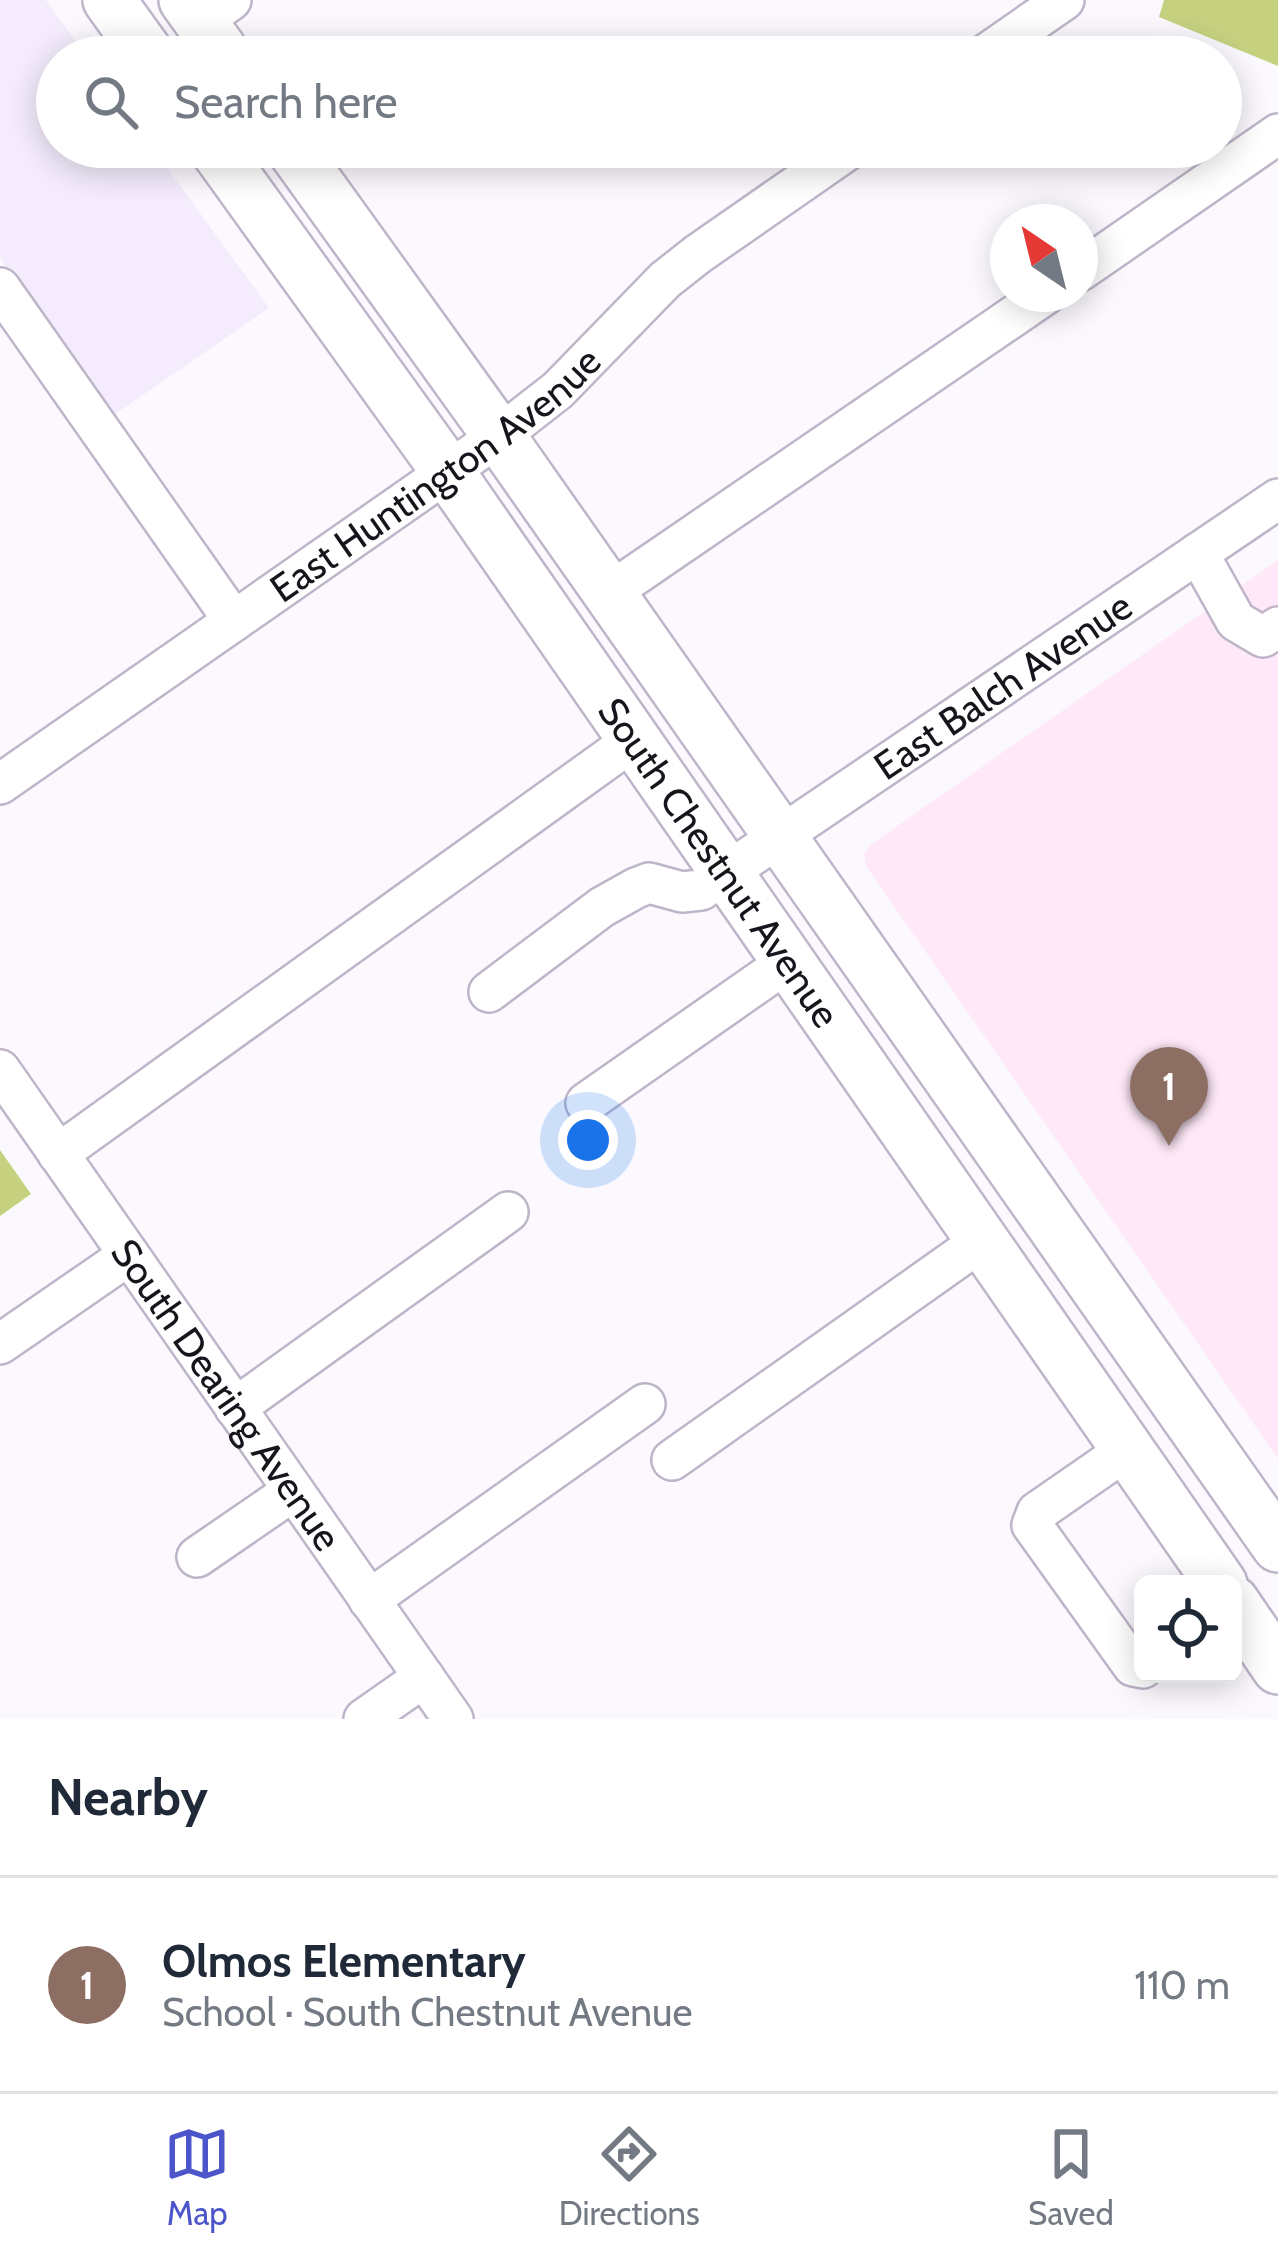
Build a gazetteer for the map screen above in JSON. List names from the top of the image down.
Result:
{
  "streets": {
    "main road": ["South Chestnut Avenue"],
    "street": ["East Huntington Avenue", "East Balch Avenue", "South Dearing Avenue"]
  },
  "crossings": [
    ["East Huntington Avenue", "South Chestnut Avenue"],
    ["East Balch Avenue", "South Chestnut Avenue"]
  ],
  "north": "top left",
  "page": {
    "search": "Search here",
    "pins": "1",
    "heading": "Nearby",
    "list": [
      {
        "mark": "1",
        "name": "Olmos Elementary",
        "note": "School · South Chestnut Avenue",
        "value": "110 m"
      }
    ],
    "nav": ["Map", "Directions", "Saved"]
  }
}
